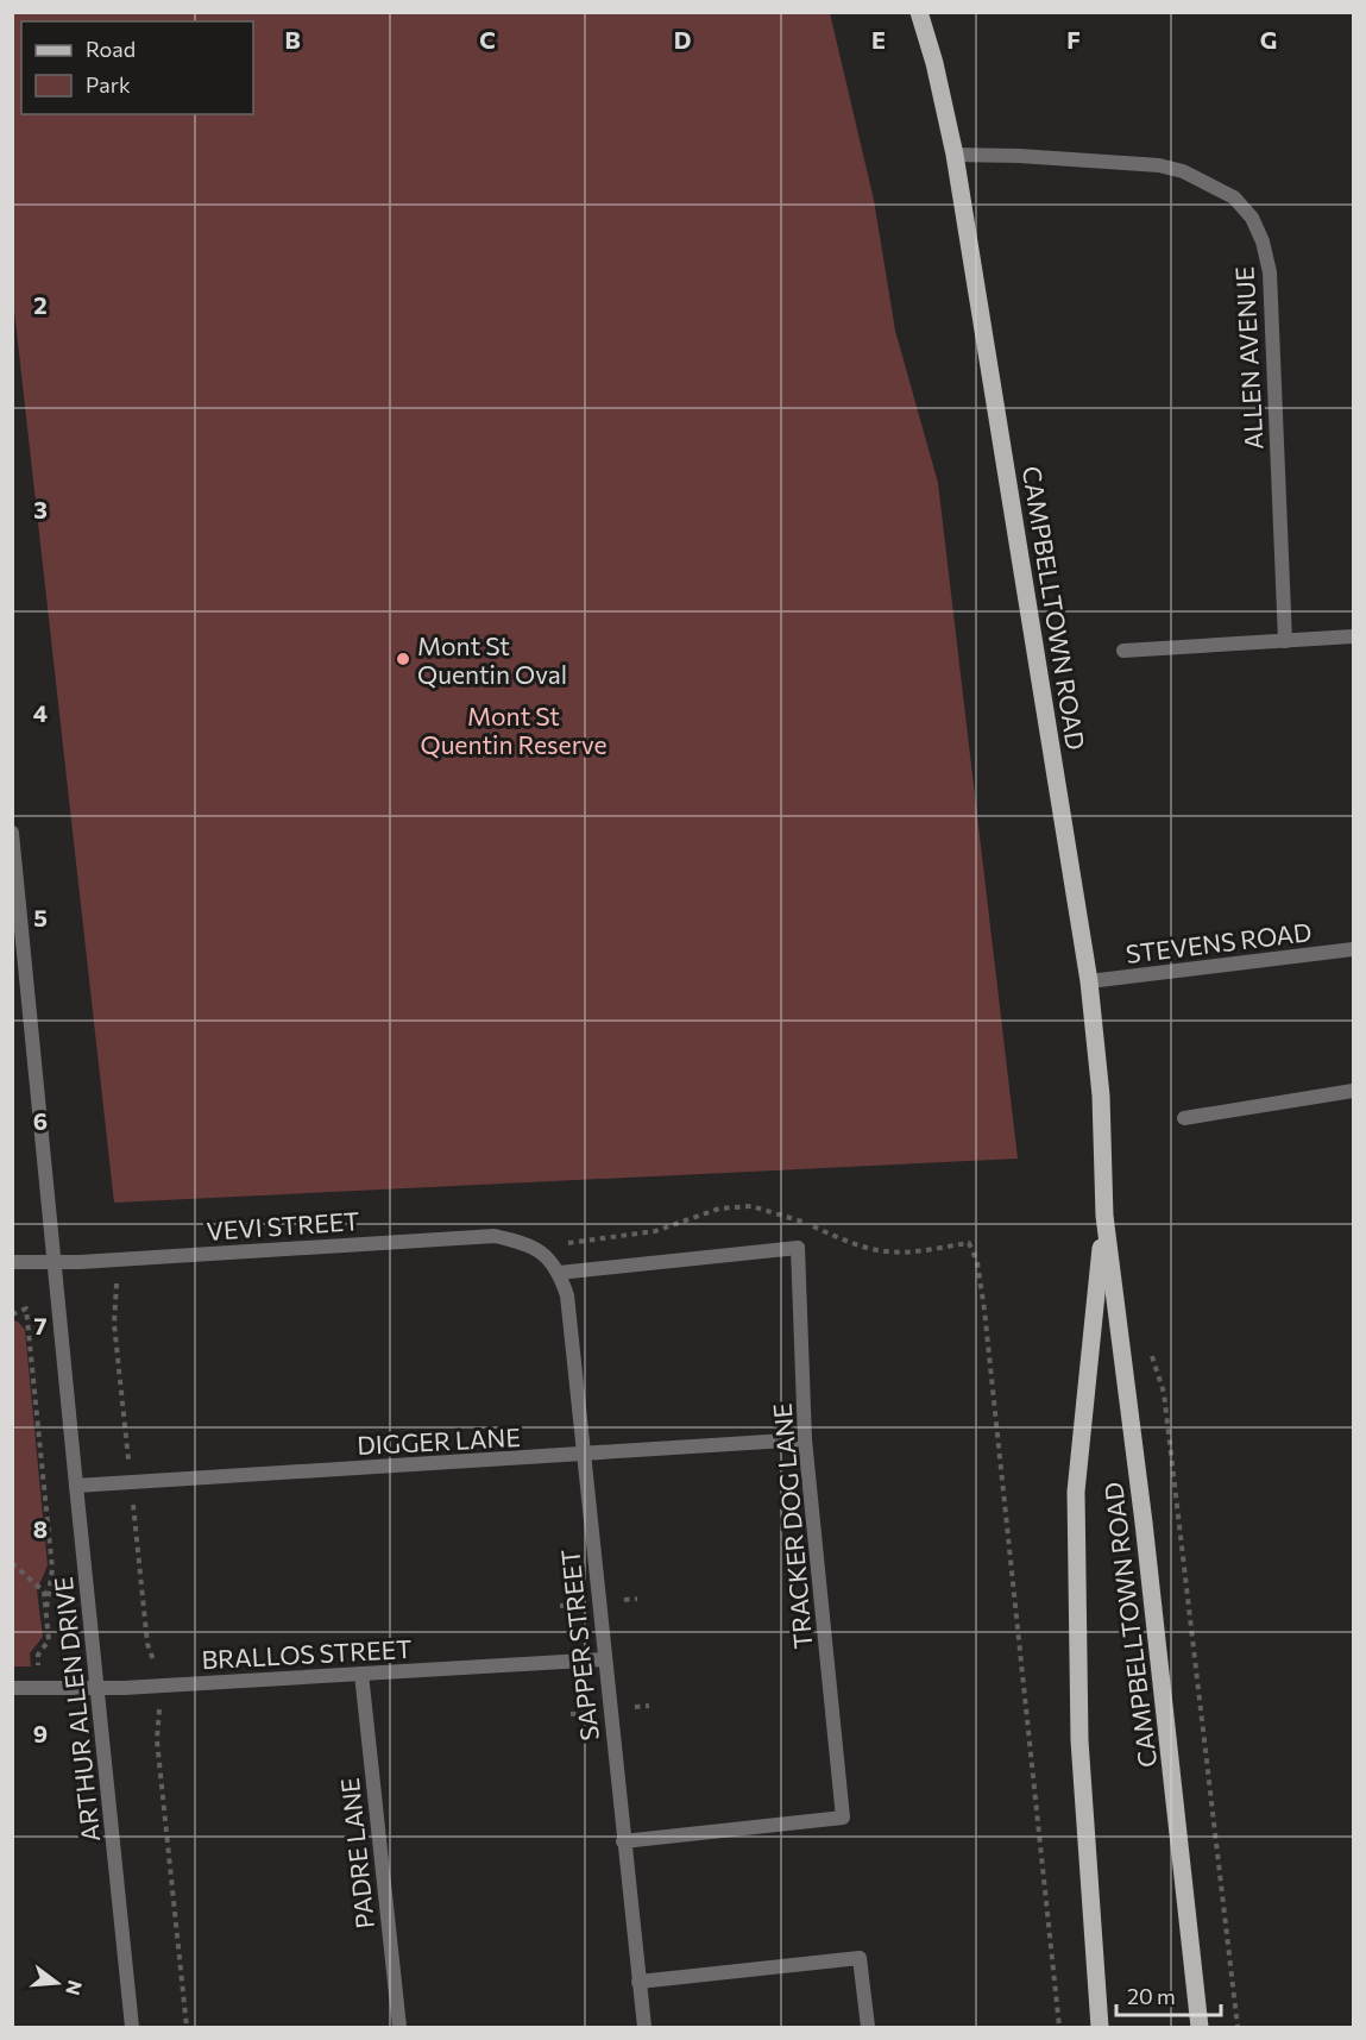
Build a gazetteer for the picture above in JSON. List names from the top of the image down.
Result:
{
  "streets": {
    "main road": ["CAMPBELLTOWN ROAD"],
    "street": [
      "ALLEN AVENUE",
      "STEVENS ROAD",
      "VEVI STREET",
      "DIGGER LANE",
      "TRACKER DOG LANE",
      "SAPPER STREET",
      "BRALLOS STREET",
      "ARTHUR ALLEN DRIVE",
      "PADRE LANE"
    ]
  },
  "crossings": [
    ["ALLEN AVENUE", "CAMPBELLTOWN ROAD"],
    ["CAMPBELLTOWN ROAD", "STEVENS ROAD"],
    ["VEVI STREET", "TRACKER DOG LANE"],
    ["VEVI STREET", "SAPPER STREET"],
    ["VEVI STREET", "ARTHUR ALLEN DRIVE"],
    ["DIGGER LANE", "TRACKER DOG LANE"],
    ["DIGGER LANE", "SAPPER STREET"],
    ["DIGGER LANE", "ARTHUR ALLEN DRIVE"],
    ["TRACKER DOG LANE", "SAPPER STREET"],
    ["SAPPER STREET", "BRALLOS STREET"],
    ["BRALLOS STREET", "ARTHUR ALLEN DRIVE"],
    ["BRALLOS STREET", "PADRE LANE"]
  ],
  "parks": ["Mont St Quentin Reserve"],
  "places": ["Mont St Quentin Oval"],
  "legend": ["Road", "Park"],
  "scale_bar": "20 m",
  "north": "right",
  "grid": {
    "columns": [
      "B",
      "C",
      "D",
      "E",
      "F",
      "G"
    ],
    "rows": [
      "2",
      "3",
      "4",
      "5",
      "6",
      "7",
      "8",
      "9"
    ]
  }
}
